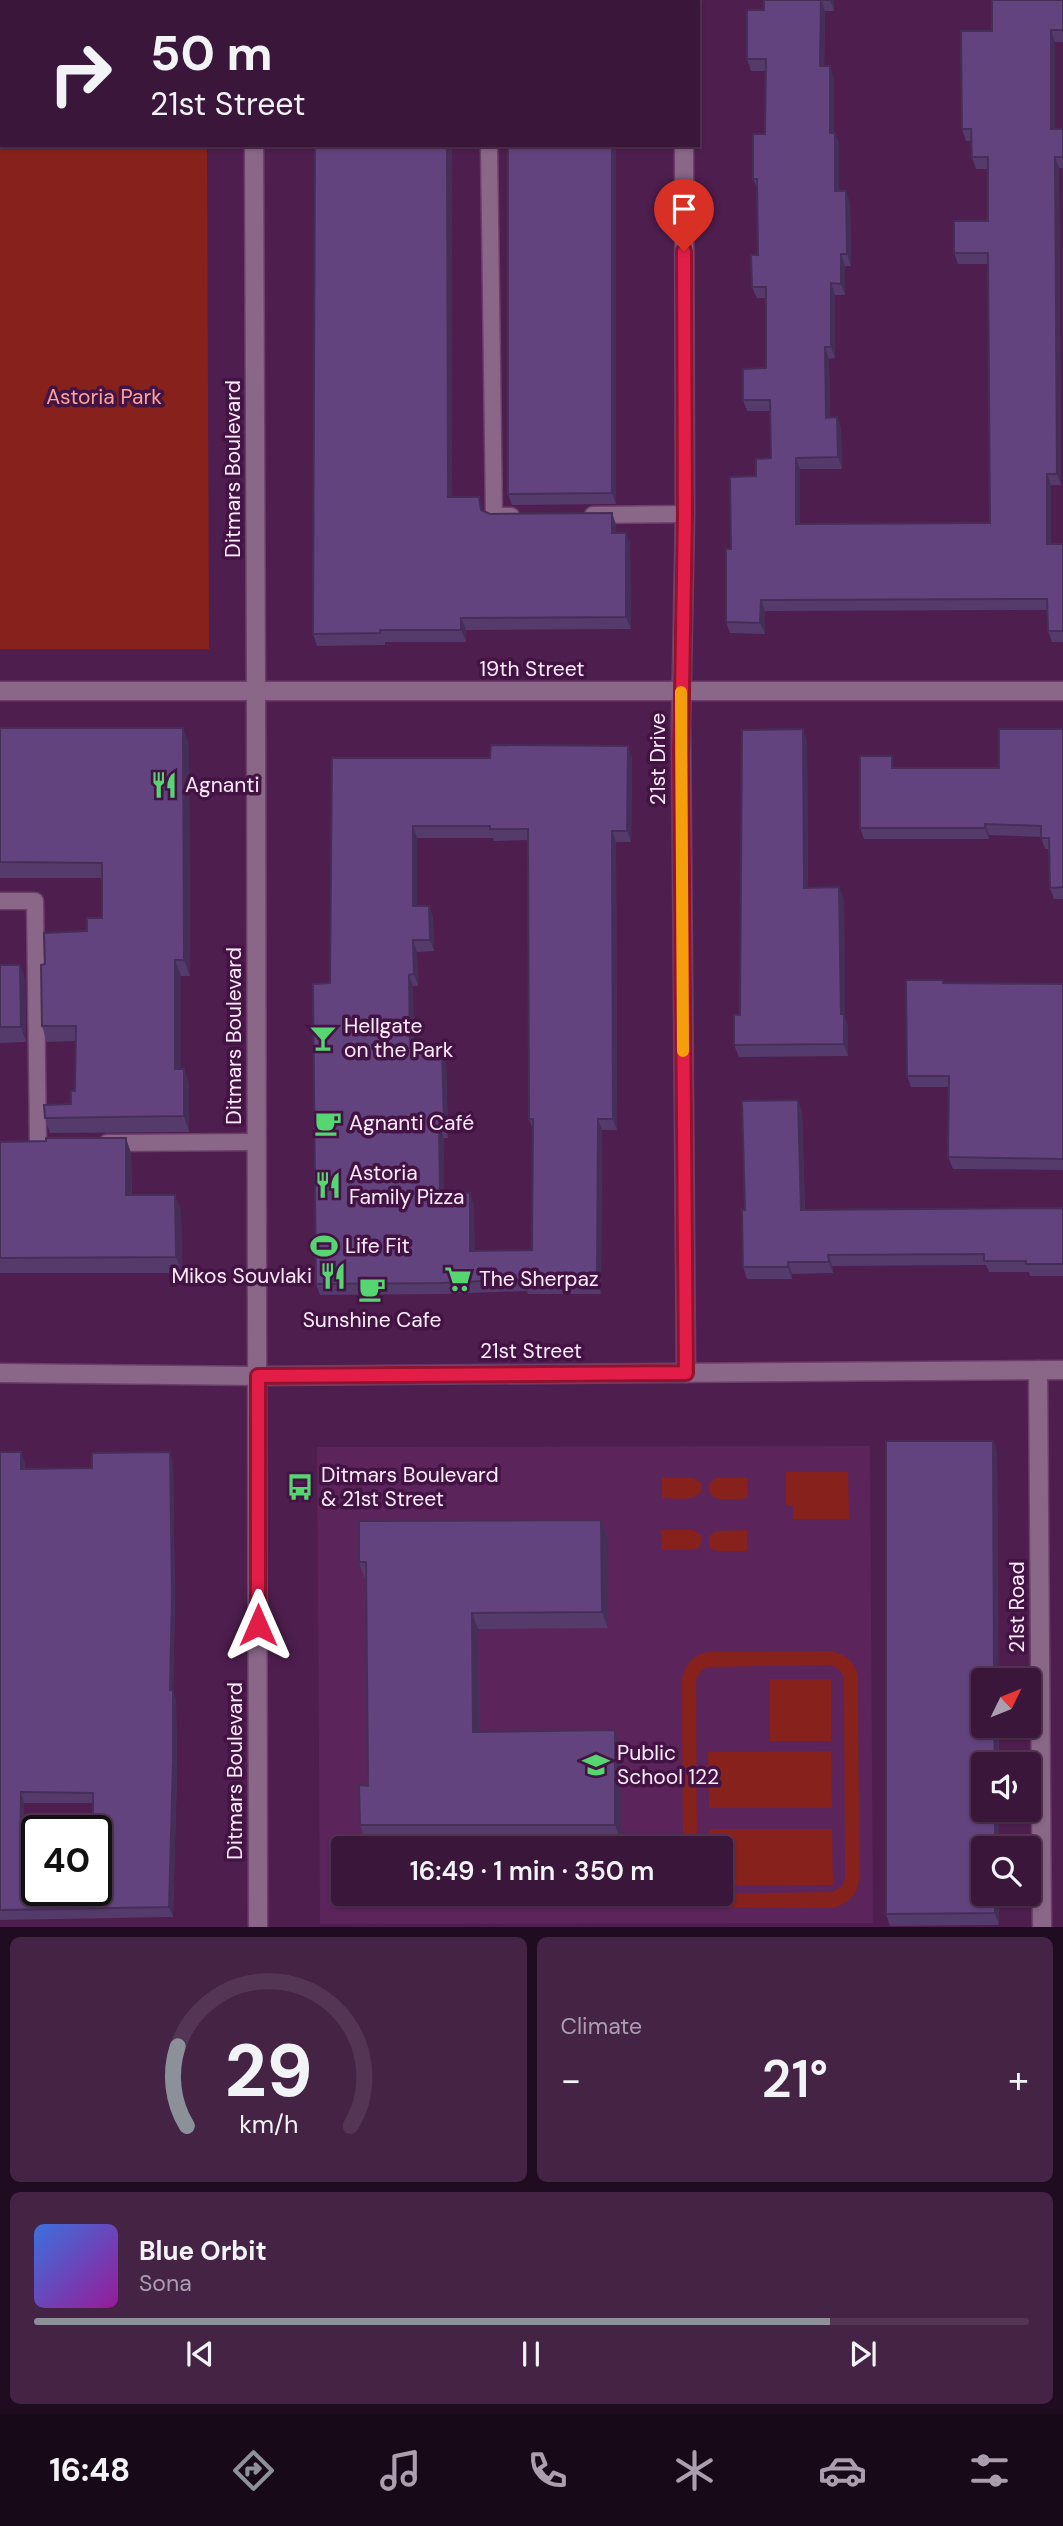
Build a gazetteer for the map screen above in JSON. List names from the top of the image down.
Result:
{
  "streets": {
    "street": [
      "Ditmars Boulevard",
      "19th Street",
      "21st Drive",
      "21st Street",
      "21st Road"
    ]
  },
  "crossings": [
    ["Ditmars Boulevard", "19th Street"],
    ["Ditmars Boulevard", "21st Street"],
    ["19th Street", "21st Drive"],
    ["21st Drive", "21st Street"],
    ["21st Street", "21st Road"]
  ],
  "parks": ["Astoria Park"],
  "places": {
    "restaurant": ["Agnanti", "Astoria Family Pizza", "Mikos Souvlaki"],
    "bar": ["Hellgate on the Park"],
    "cafe": ["Agnanti Café", "Sunshine Cafe"],
    "sports": ["Life Fit"],
    "supermarket": ["The Sherpaz"],
    "bus stop": ["Ditmars Boulevard & 21st Street"],
    "school or university": ["Public School 122"]
  },
  "north": "top right",
  "page": {
    "turn": ["50 m", "21st Street"],
    "limit": "40",
    "trip": "16:49 · 1 min · 350 m",
    "tile": "Climate",
    "heat": ["−", "21°", "+"],
    "song": ["Blue Orbit", "Sona"],
    "tabs": "16:48",
    "gauge": ["29", "km/h"]
  }
}
